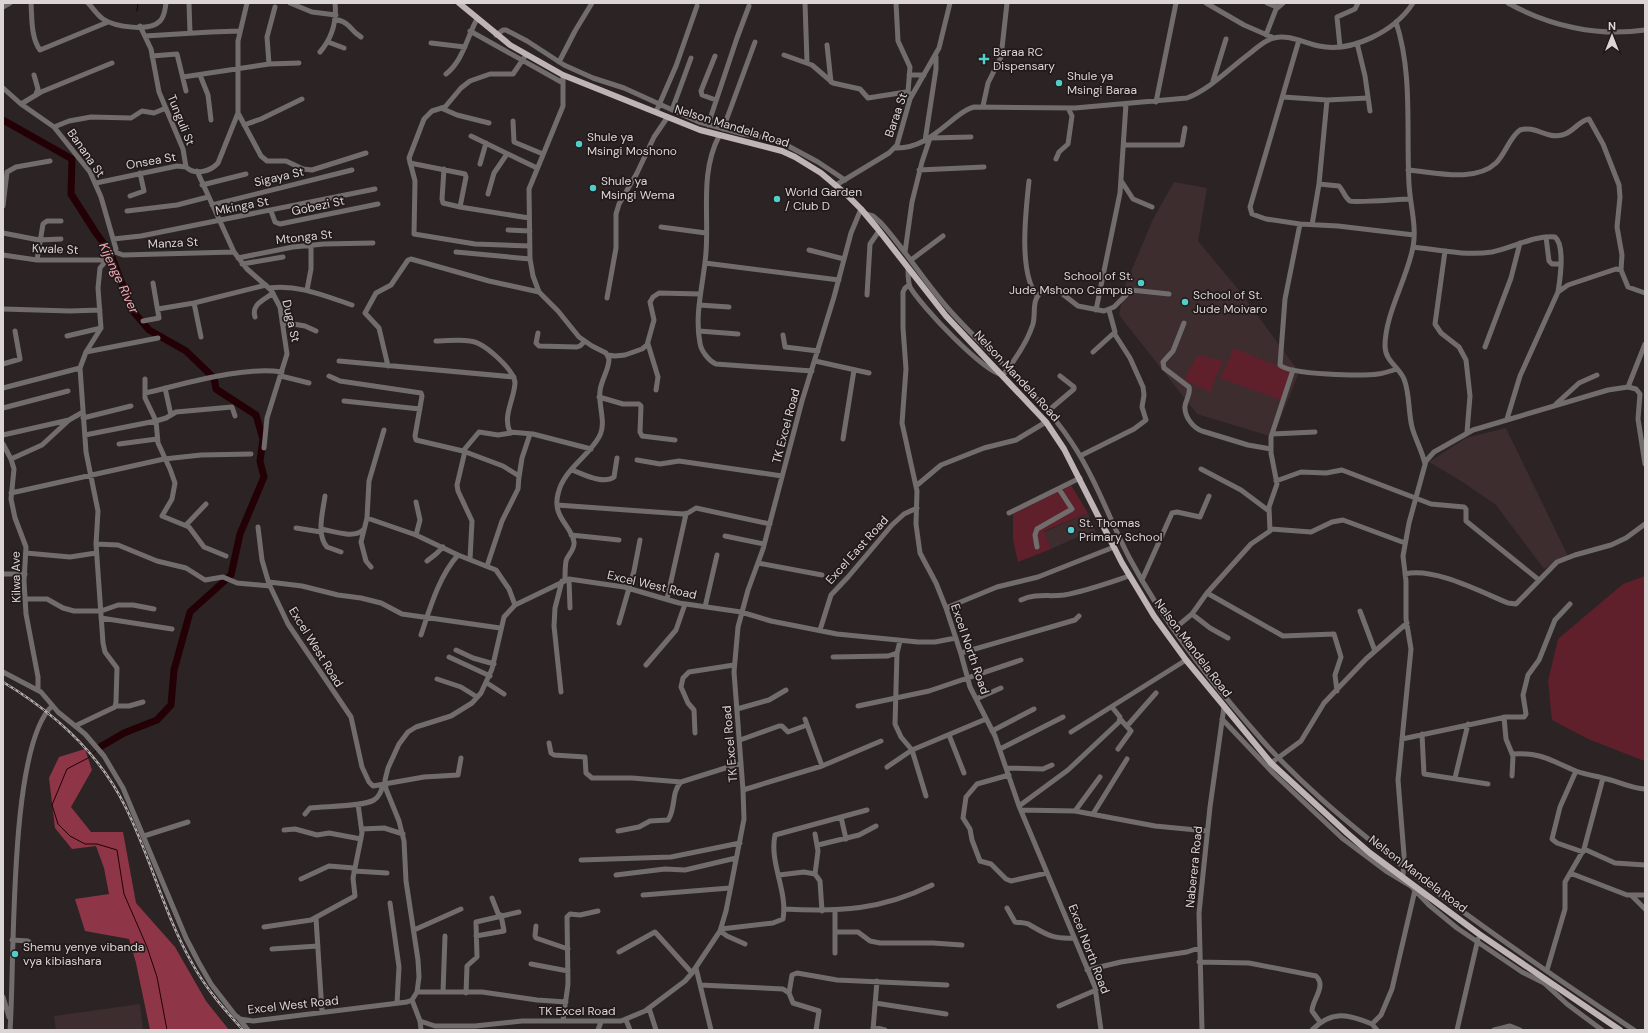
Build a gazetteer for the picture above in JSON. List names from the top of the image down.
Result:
{
  "streets": {
    "main road": ["Nelson Mandela Road"],
    "street": [
      "Baraa St",
      "Tunguli St",
      "Banana St",
      "Onsea St",
      "Sigaya St",
      "Mkinga St",
      "Gobezi St",
      "Mtonga St",
      "Manza St",
      "Kwale St",
      "Duga St",
      "TK Excel Road",
      "Excel East Road",
      "Kilwa Ave",
      "Excel West Road",
      "Excel North Road",
      "Naberera Road"
    ]
  },
  "crossings": [
    ["Baraa St", "Nelson Mandela Road"],
    ["Tunguli St", "Onsea St"],
    ["Nelson Mandela Road", "TK Excel Road"],
    ["Nelson Mandela Road", "Naberera Road"],
    ["Banana St", "Onsea St"],
    ["Banana St", "Mkinga St"],
    ["Banana St", "Manza St"],
    ["Sigaya St", "Duga St"],
    ["Mkinga St", "Gobezi St"],
    ["Mkinga St", "Duga St"],
    ["Mtonga St", "Duga St"],
    ["Manza St", "Duga St"],
    ["TK Excel Road", "Excel West Road"],
    ["Excel East Road", "Excel North Road"],
    ["Kilwa Ave", "Excel West Road"]
  ],
  "water": ["Kijenge River"],
  "places": {
    "health": ["Baraa RC Dispensary"],
    "other": [
      "Shule ya Msingi Baraa",
      "Shule ya Msingi Moshono",
      "Shule ya Msingi Wema",
      "World Garden / Club D",
      "School of St. Jude Mshono Campus",
      "School of St. Jude Moivaro",
      "St. Thomas Primary School",
      "Shemu yenye vibanda vya kibiashara"
    ]
  },
  "north": "top"
}
